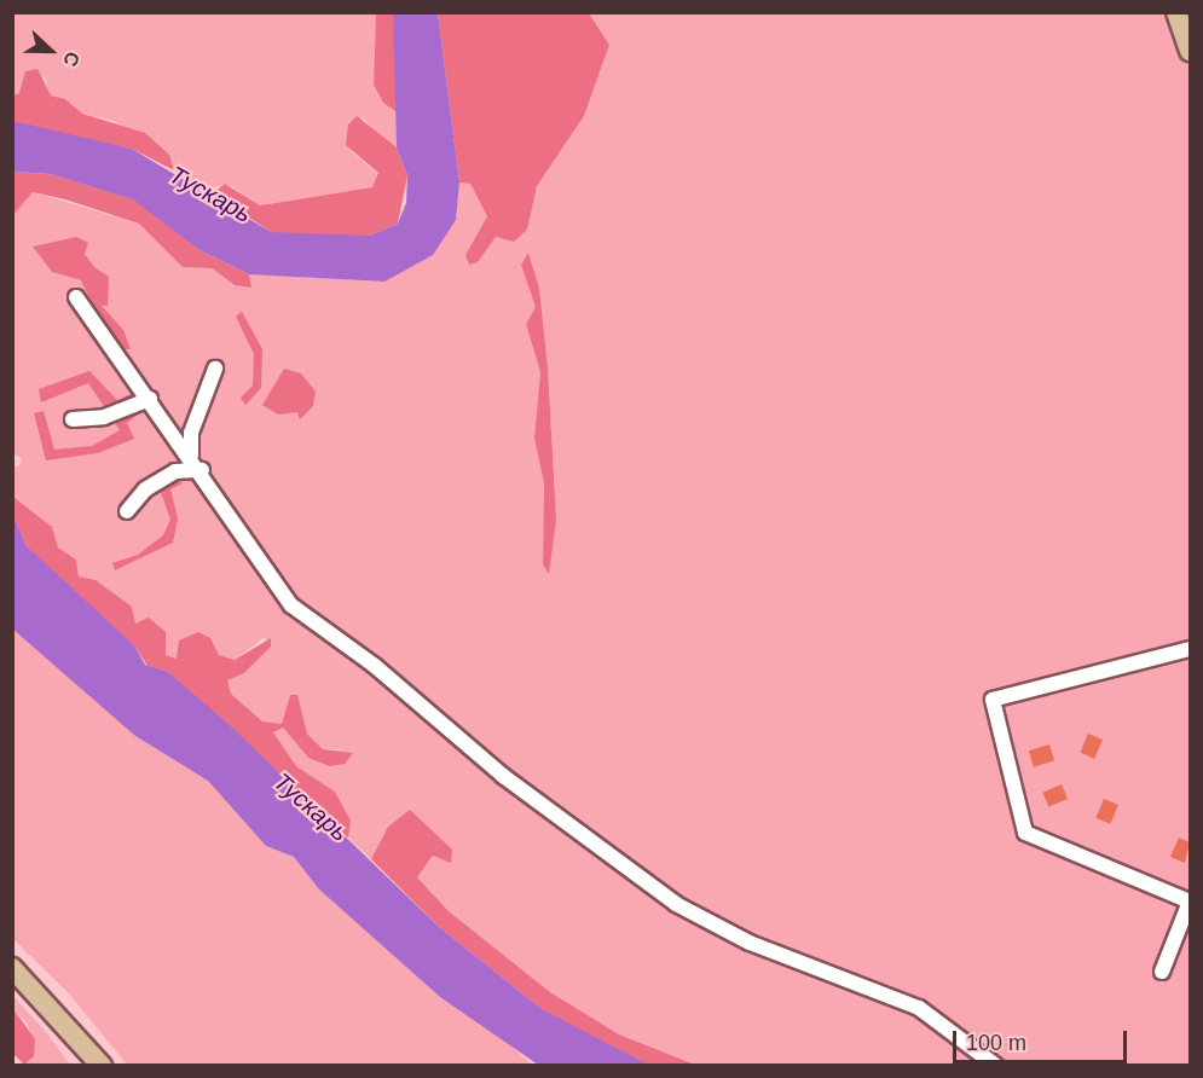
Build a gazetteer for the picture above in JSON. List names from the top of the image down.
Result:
{
  "water": ["Тускарь"],
  "scale_bar": "100 m",
  "north": "right"
}
